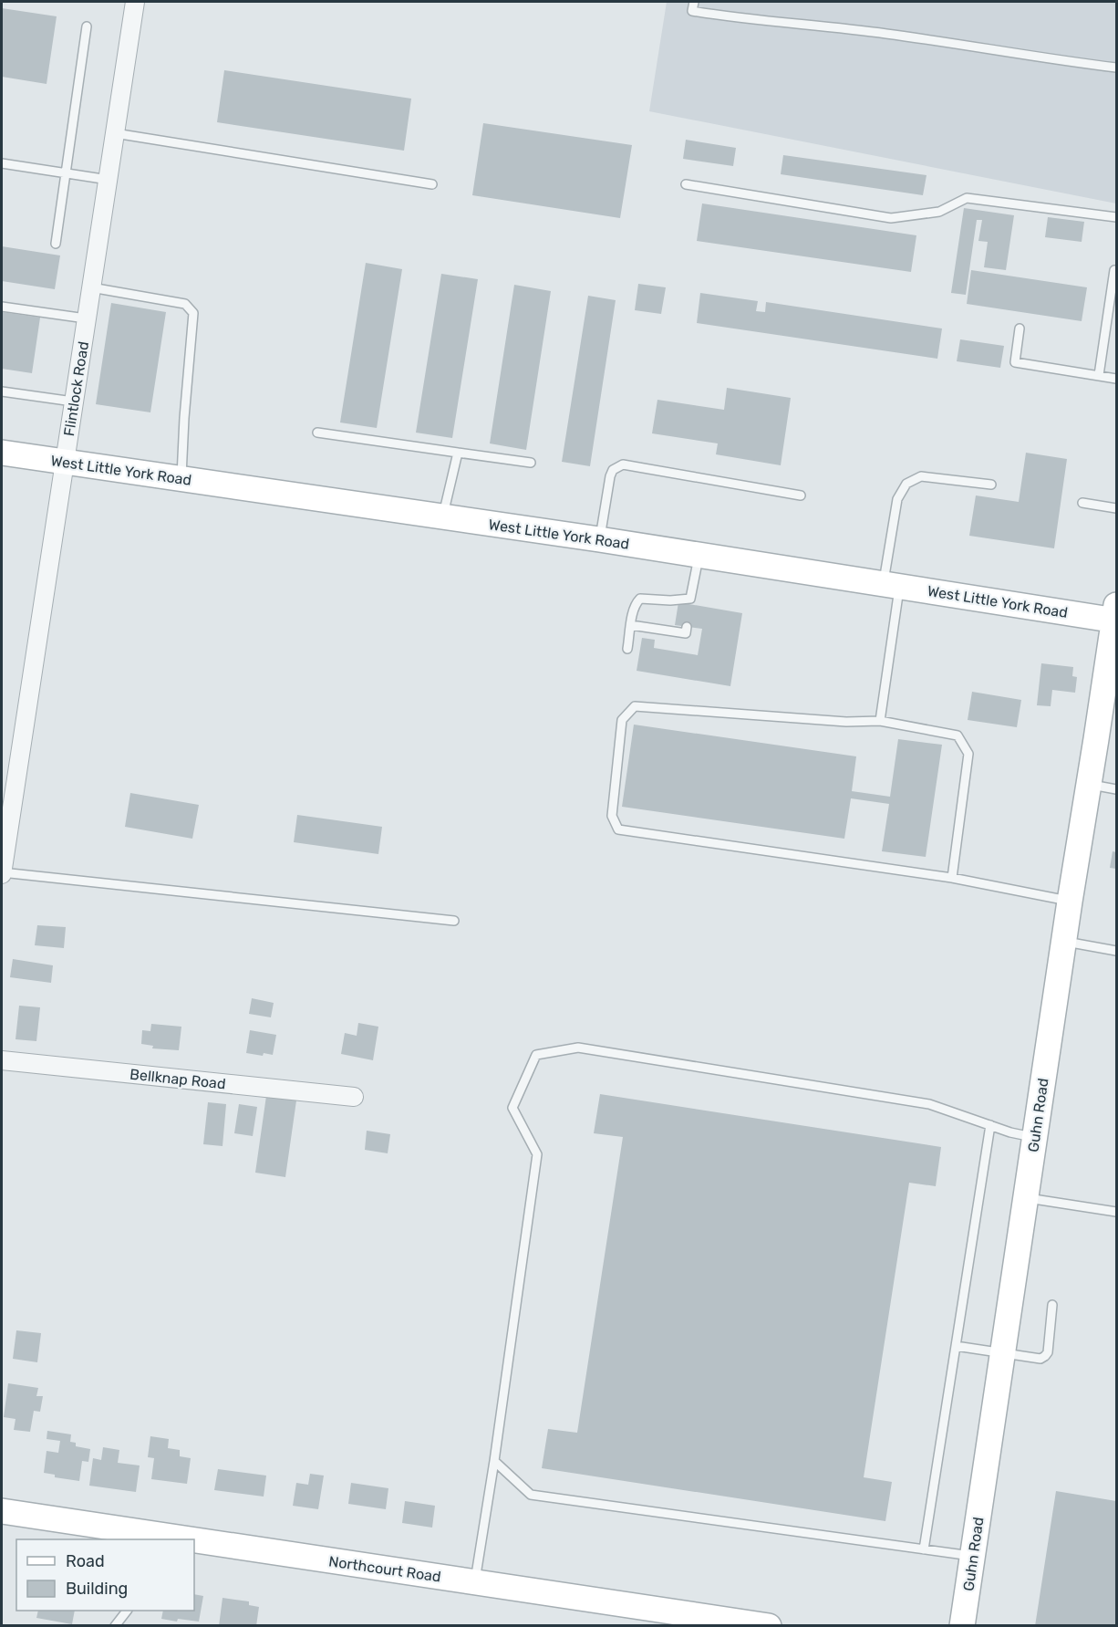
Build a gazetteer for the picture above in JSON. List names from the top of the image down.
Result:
{
  "streets": {
    "street": [
      "Flintlock Road",
      "West Little York Road",
      "Bellknap Road",
      "Guhn Road",
      "Northcourt Road"
    ]
  },
  "crossings": [
    ["Flintlock Road", "West Little York Road"],
    ["West Little York Road", "Guhn Road"]
  ],
  "legend": ["Road", "Building"]
}
